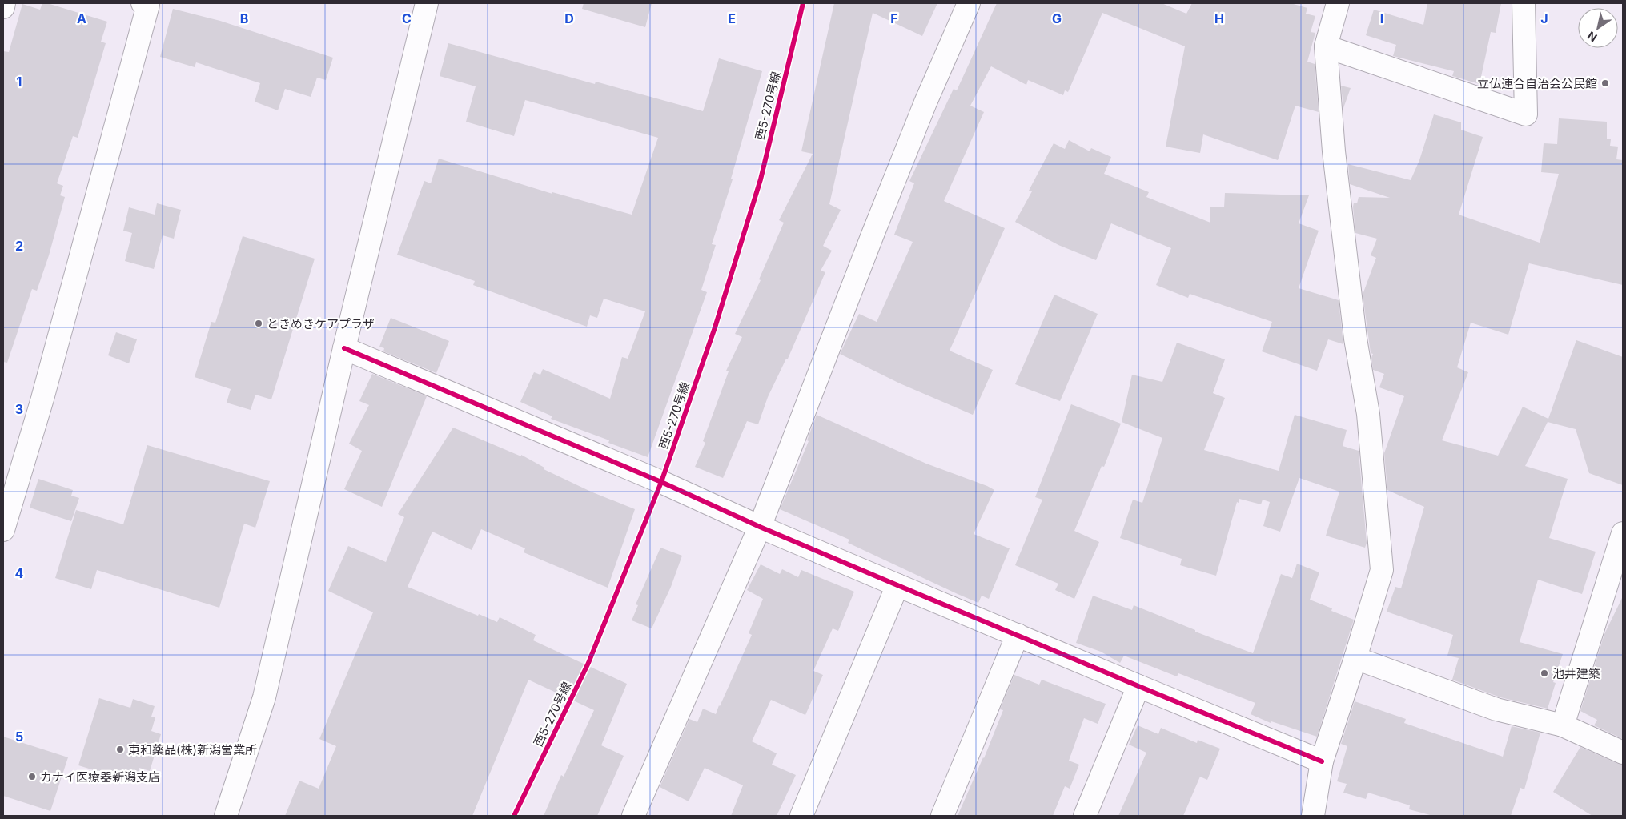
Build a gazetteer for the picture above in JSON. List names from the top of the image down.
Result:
{
  "streets": {
    "cycle path": ["西5-270号線"]
  },
  "places": [
    "立仏連合自治会公民館",
    "ときめきケアプラザ",
    "池井建築",
    "東和薬品(株)新潟営業所",
    "カナイ医療器新潟支店"
  ],
  "north": "bottom left",
  "grid": {
    "columns": [
      "A",
      "B",
      "C",
      "D",
      "E",
      "F",
      "G",
      "H",
      "I",
      "J"
    ],
    "rows": [
      "1",
      "2",
      "3",
      "4",
      "5"
    ]
  }
}
